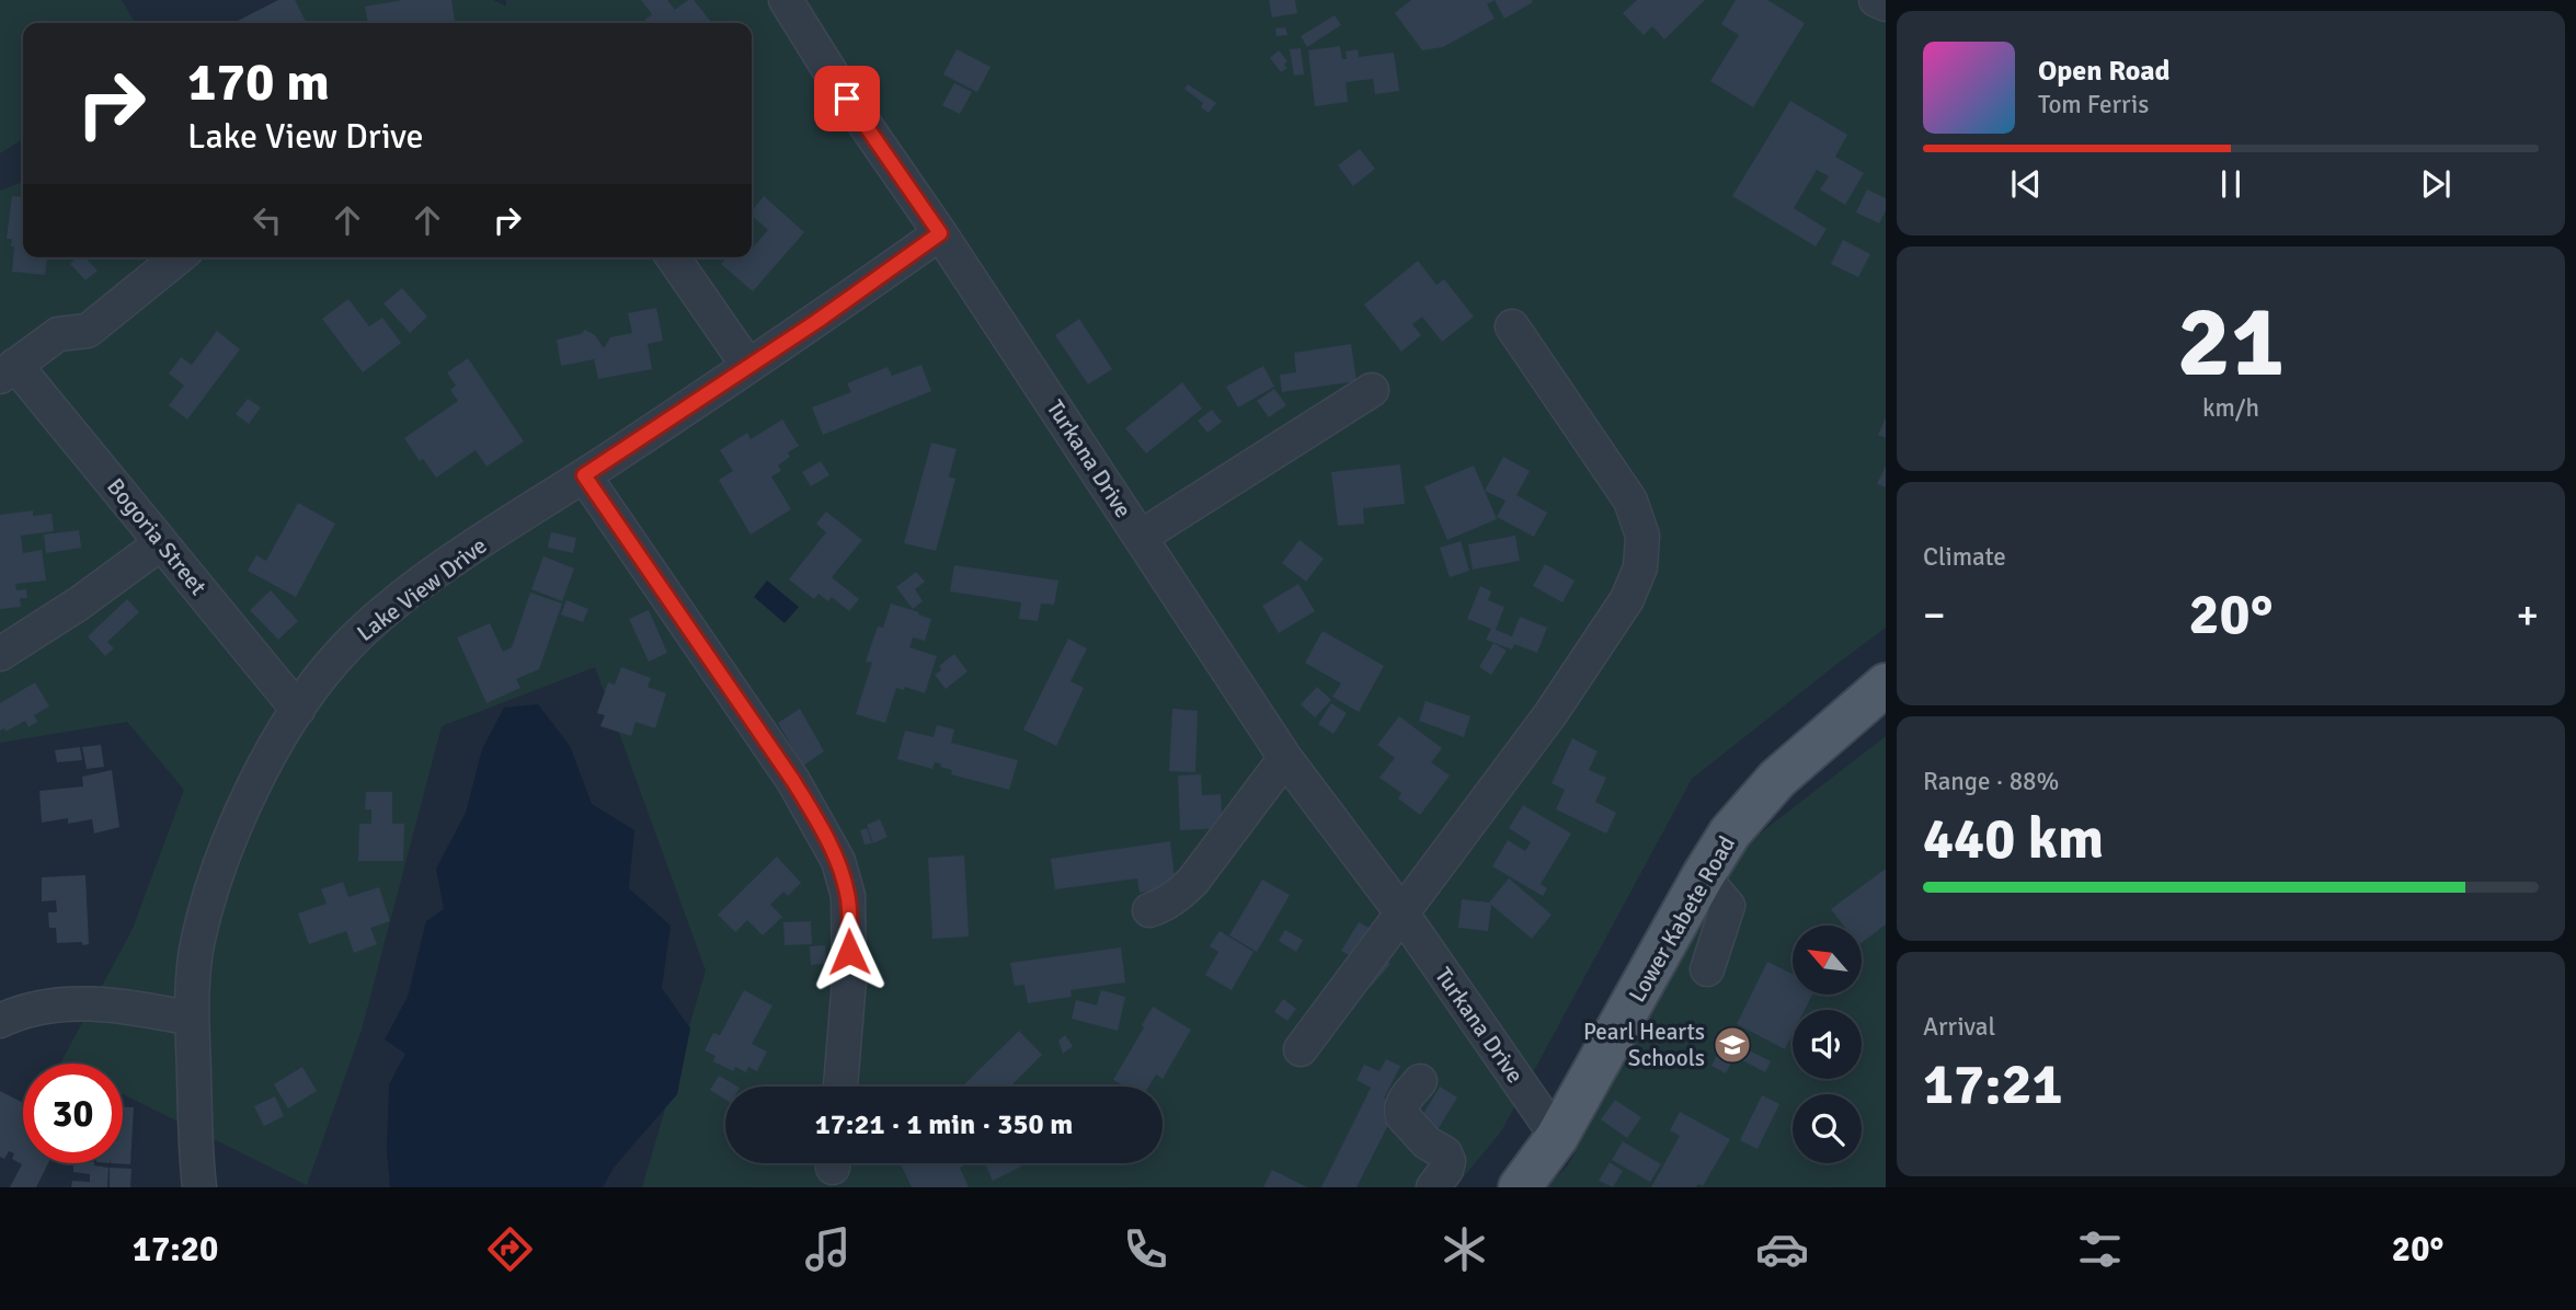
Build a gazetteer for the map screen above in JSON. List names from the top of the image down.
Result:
{
  "streets": {
    "main road": ["Lower Kabete Road"],
    "street": ["Turkana Drive", "Bogoria Street", "Lake View Drive"]
  },
  "crossings": [
    ["Turkana Drive", "Lake View Drive"],
    ["Turkana Drive", "Lower Kabete Road"],
    ["Bogoria Street", "Lake View Drive"]
  ],
  "places": {
    "school or university": ["Pearl Hearts Schools"]
  },
  "north": "top left",
  "page": {
    "turn": ["170 m", "Lake View Drive"],
    "song": ["Open Road", "Tom Ferris"],
    "tile": [
      ["21", "km/h"],
      "Climate",
      ["Range · 88%", "440 km"],
      ["Arrival", "17:21"]
    ],
    "heat": ["−", "20°", "+"],
    "limit": "30",
    "trip": "17:21 · 1 min · 350 m",
    "tabs": ["17:20", "20°"]
  }
}
